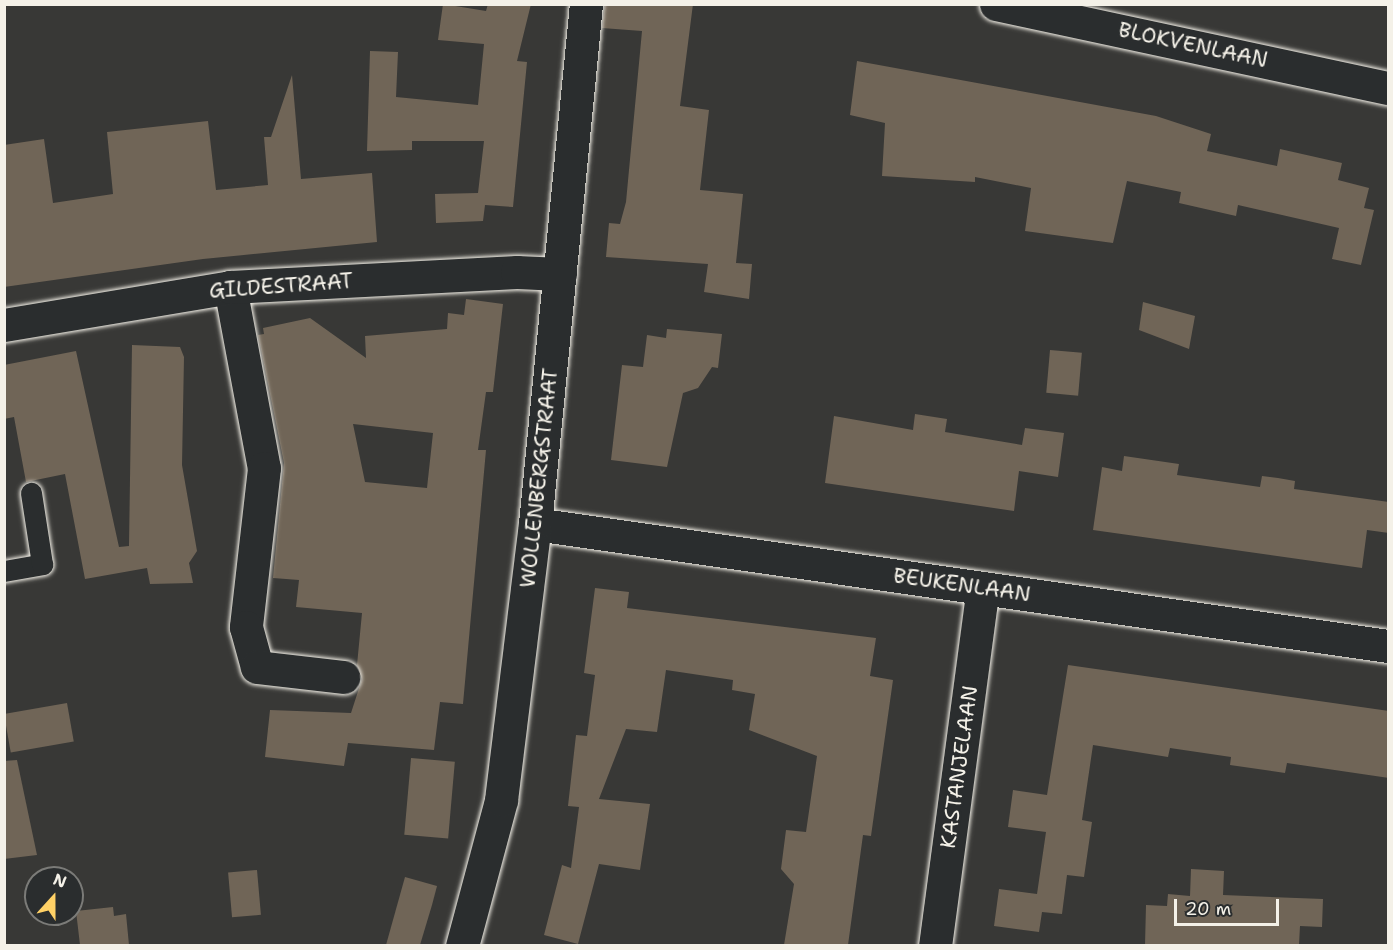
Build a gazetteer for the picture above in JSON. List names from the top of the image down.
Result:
{
  "streets": {
    "street": [
      "BLOKVENLAAN",
      "GILDESTRAAT",
      "WOLLENBERGSTRAAT",
      "BEUKENLAAN",
      "KASTANJELAAN"
    ]
  },
  "crossings": [
    ["GILDESTRAAT", "WOLLENBERGSTRAAT"],
    ["WOLLENBERGSTRAAT", "BEUKENLAAN"],
    ["BEUKENLAAN", "KASTANJELAAN"]
  ],
  "scale_bar": "20 m",
  "north": "top"
}
